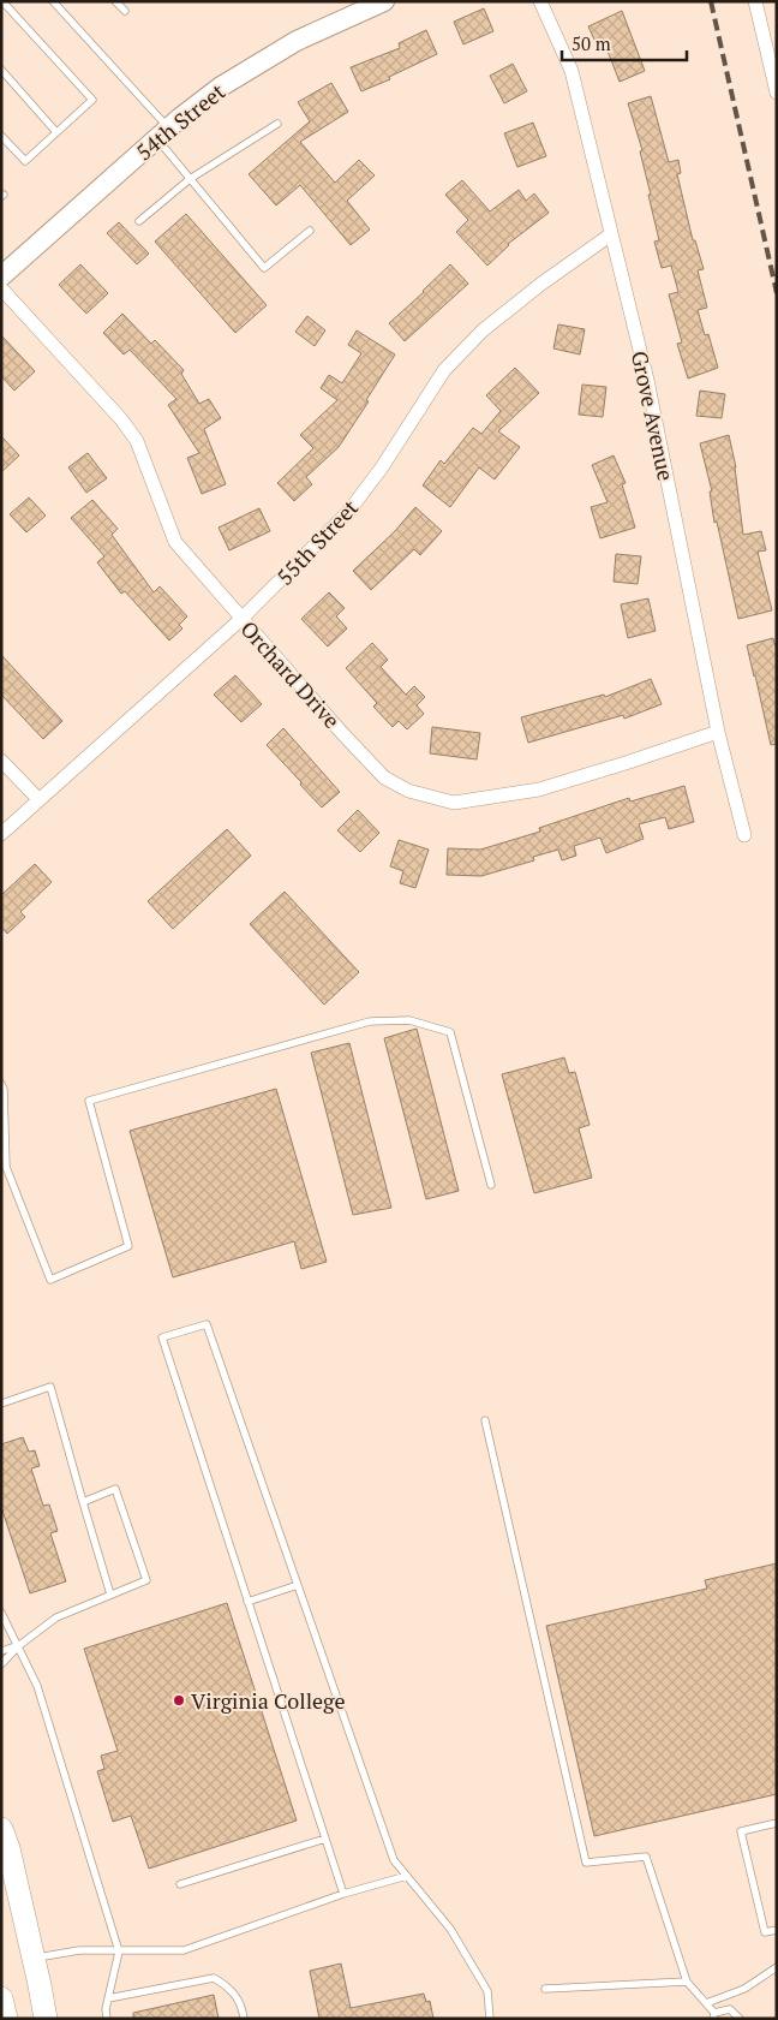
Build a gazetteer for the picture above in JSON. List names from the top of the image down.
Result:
{
  "streets": {
    "main road": ["54th Street"],
    "street": ["Grove Avenue", "55th Street", "Orchard Drive"]
  },
  "crossings": [
    ["Grove Avenue", "55th Street"],
    ["Grove Avenue", "Orchard Drive"],
    ["55th Street", "Orchard Drive"]
  ],
  "places": ["Virginia College"],
  "scale_bar": "50 m"
}
